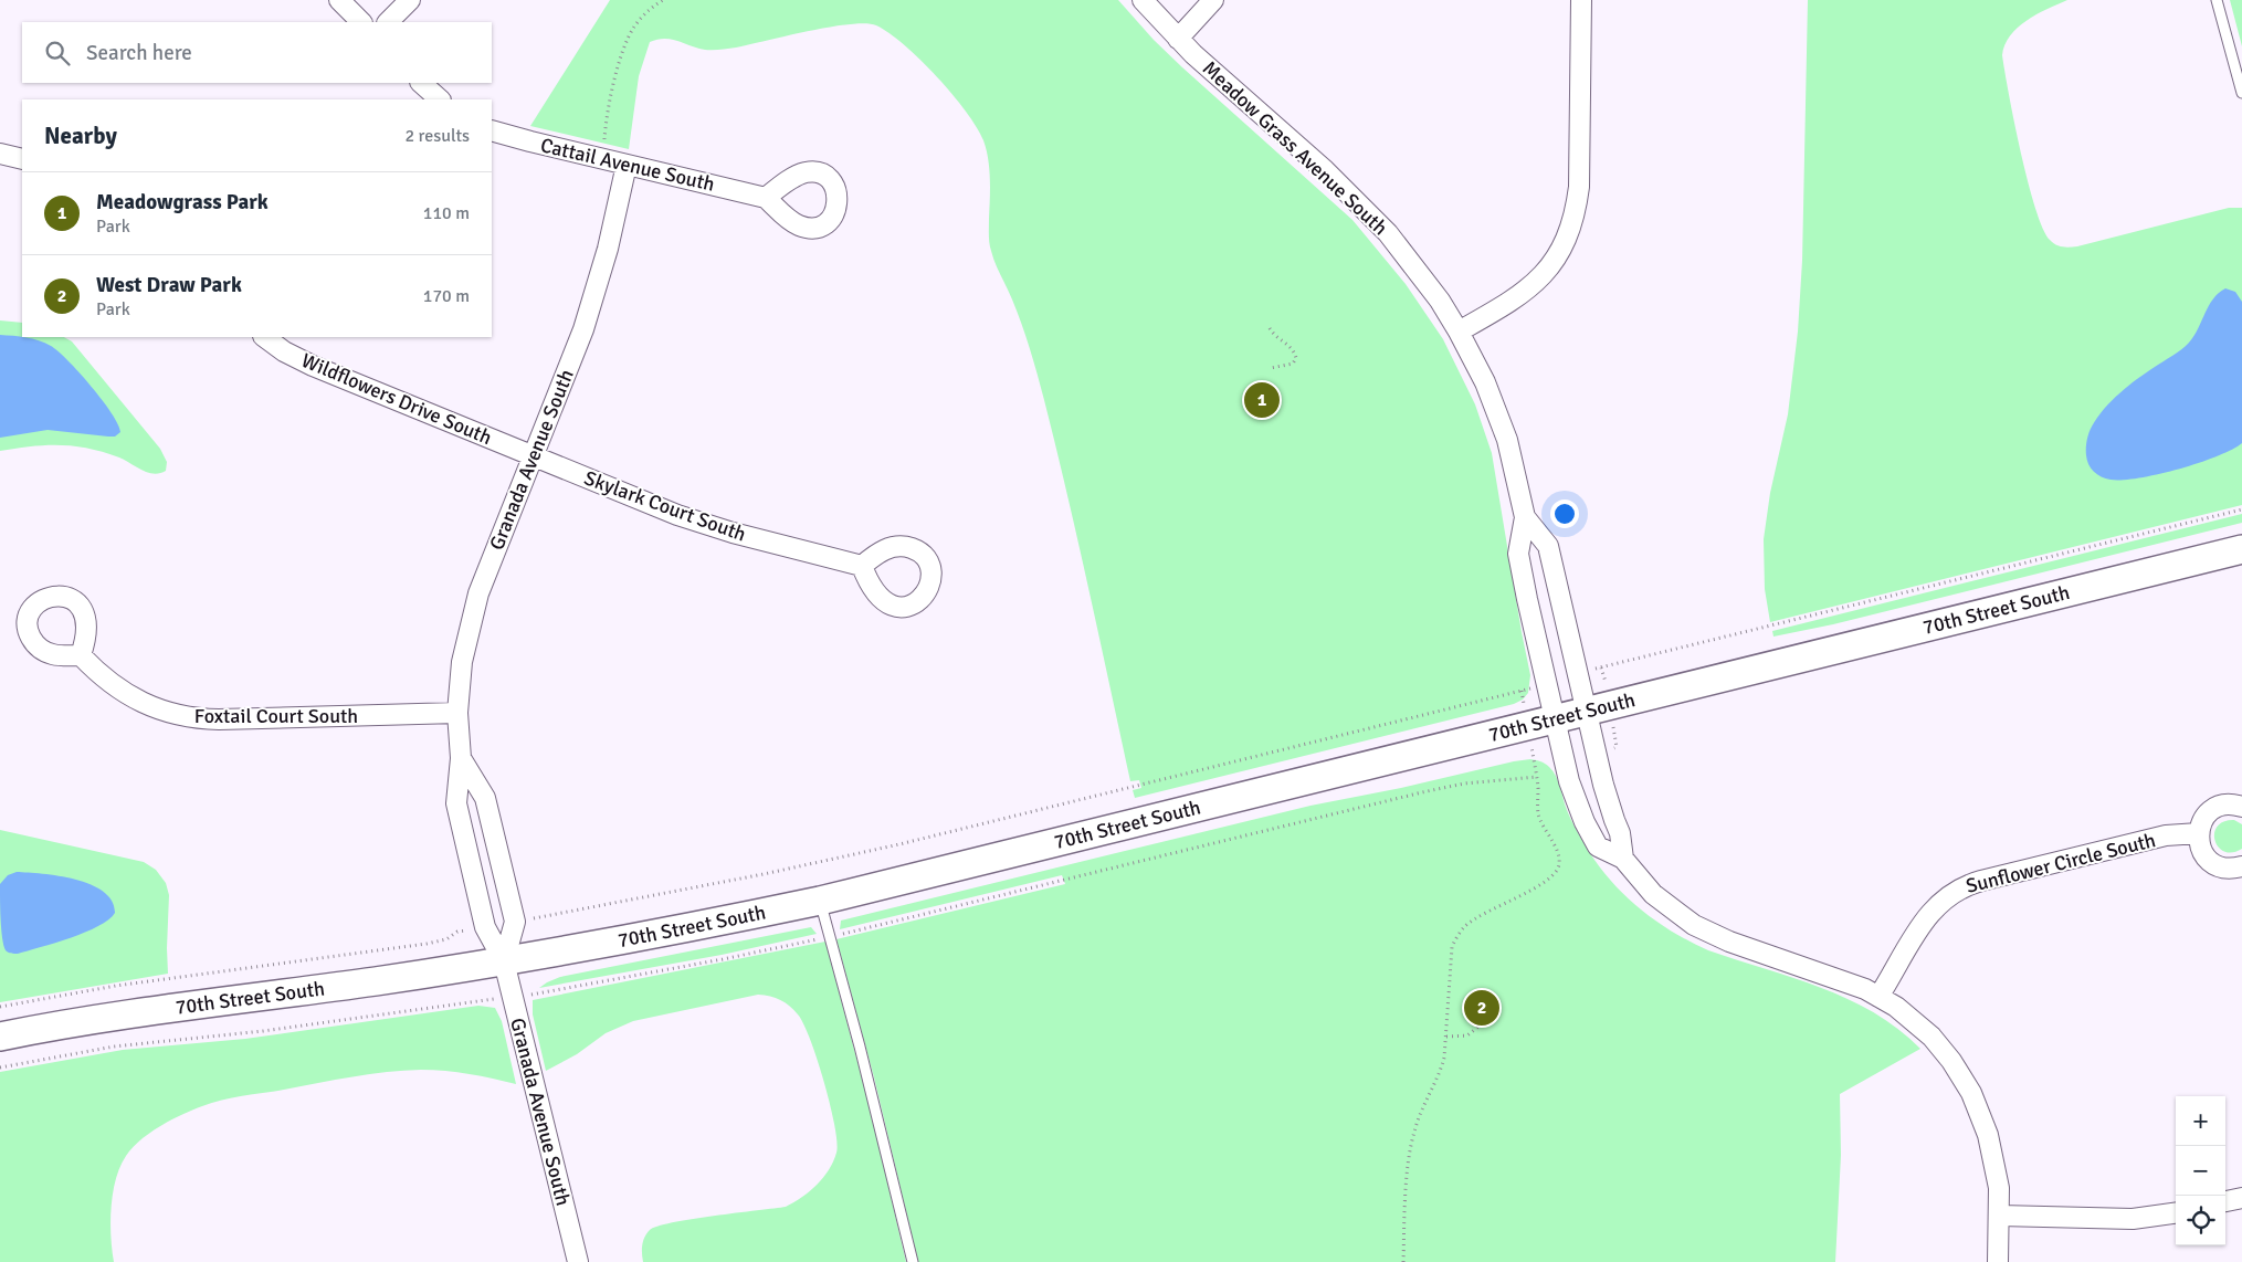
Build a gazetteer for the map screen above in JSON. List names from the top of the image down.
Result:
{
  "streets": {
    "main road": ["70th Street South"],
    "street": [
      "Meadow Grass Avenue South",
      "Cattail Avenue South",
      "Wildflowers Drive South",
      "Granada Avenue South",
      "Skylark Court South",
      "Foxtail Court South",
      "Sunflower Circle South"
    ]
  },
  "crossings": [
    ["Meadow Grass Avenue South", "70th Street South"],
    ["Meadow Grass Avenue South", "Sunflower Circle South"],
    ["Cattail Avenue South", "Granada Avenue South"],
    ["Wildflowers Drive South", "Granada Avenue South"],
    ["Wildflowers Drive South", "Skylark Court South"],
    ["Granada Avenue South", "Skylark Court South"],
    ["Granada Avenue South", "70th Street South"],
    ["Granada Avenue South", "Foxtail Court South"]
  ],
  "page": {
    "search": "Search here",
    "heading": ["Nearby", "2 results"],
    "list": [
      {
        "mark": "1",
        "name": "Meadowgrass Park",
        "note": "Park",
        "value": "110 m"
      },
      {
        "mark": "2",
        "name": "West Draw Park",
        "note": "Park",
        "value": "170 m"
      }
    ],
    "pins": ["1", "2"],
    "map_buttons": ["+", "−"]
  }
}
